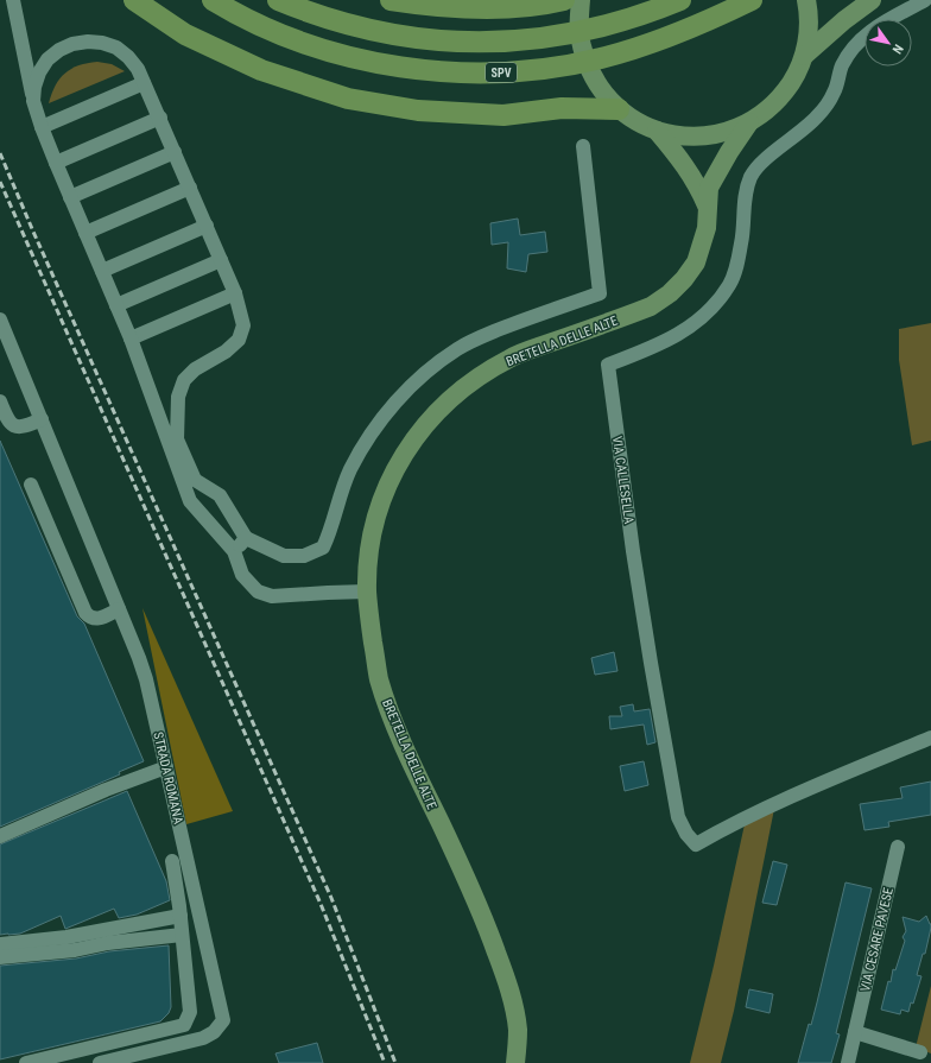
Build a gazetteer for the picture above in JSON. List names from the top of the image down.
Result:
{
  "streets": {
    "highway": ["SPV"],
    "main road": ["BRETELLA DELLE ALTE"],
    "street": ["VIA CALLESELLA", "STRADA ROMANA", "VIA CESARE PAVESE"]
  },
  "north": "bottom right"
}
